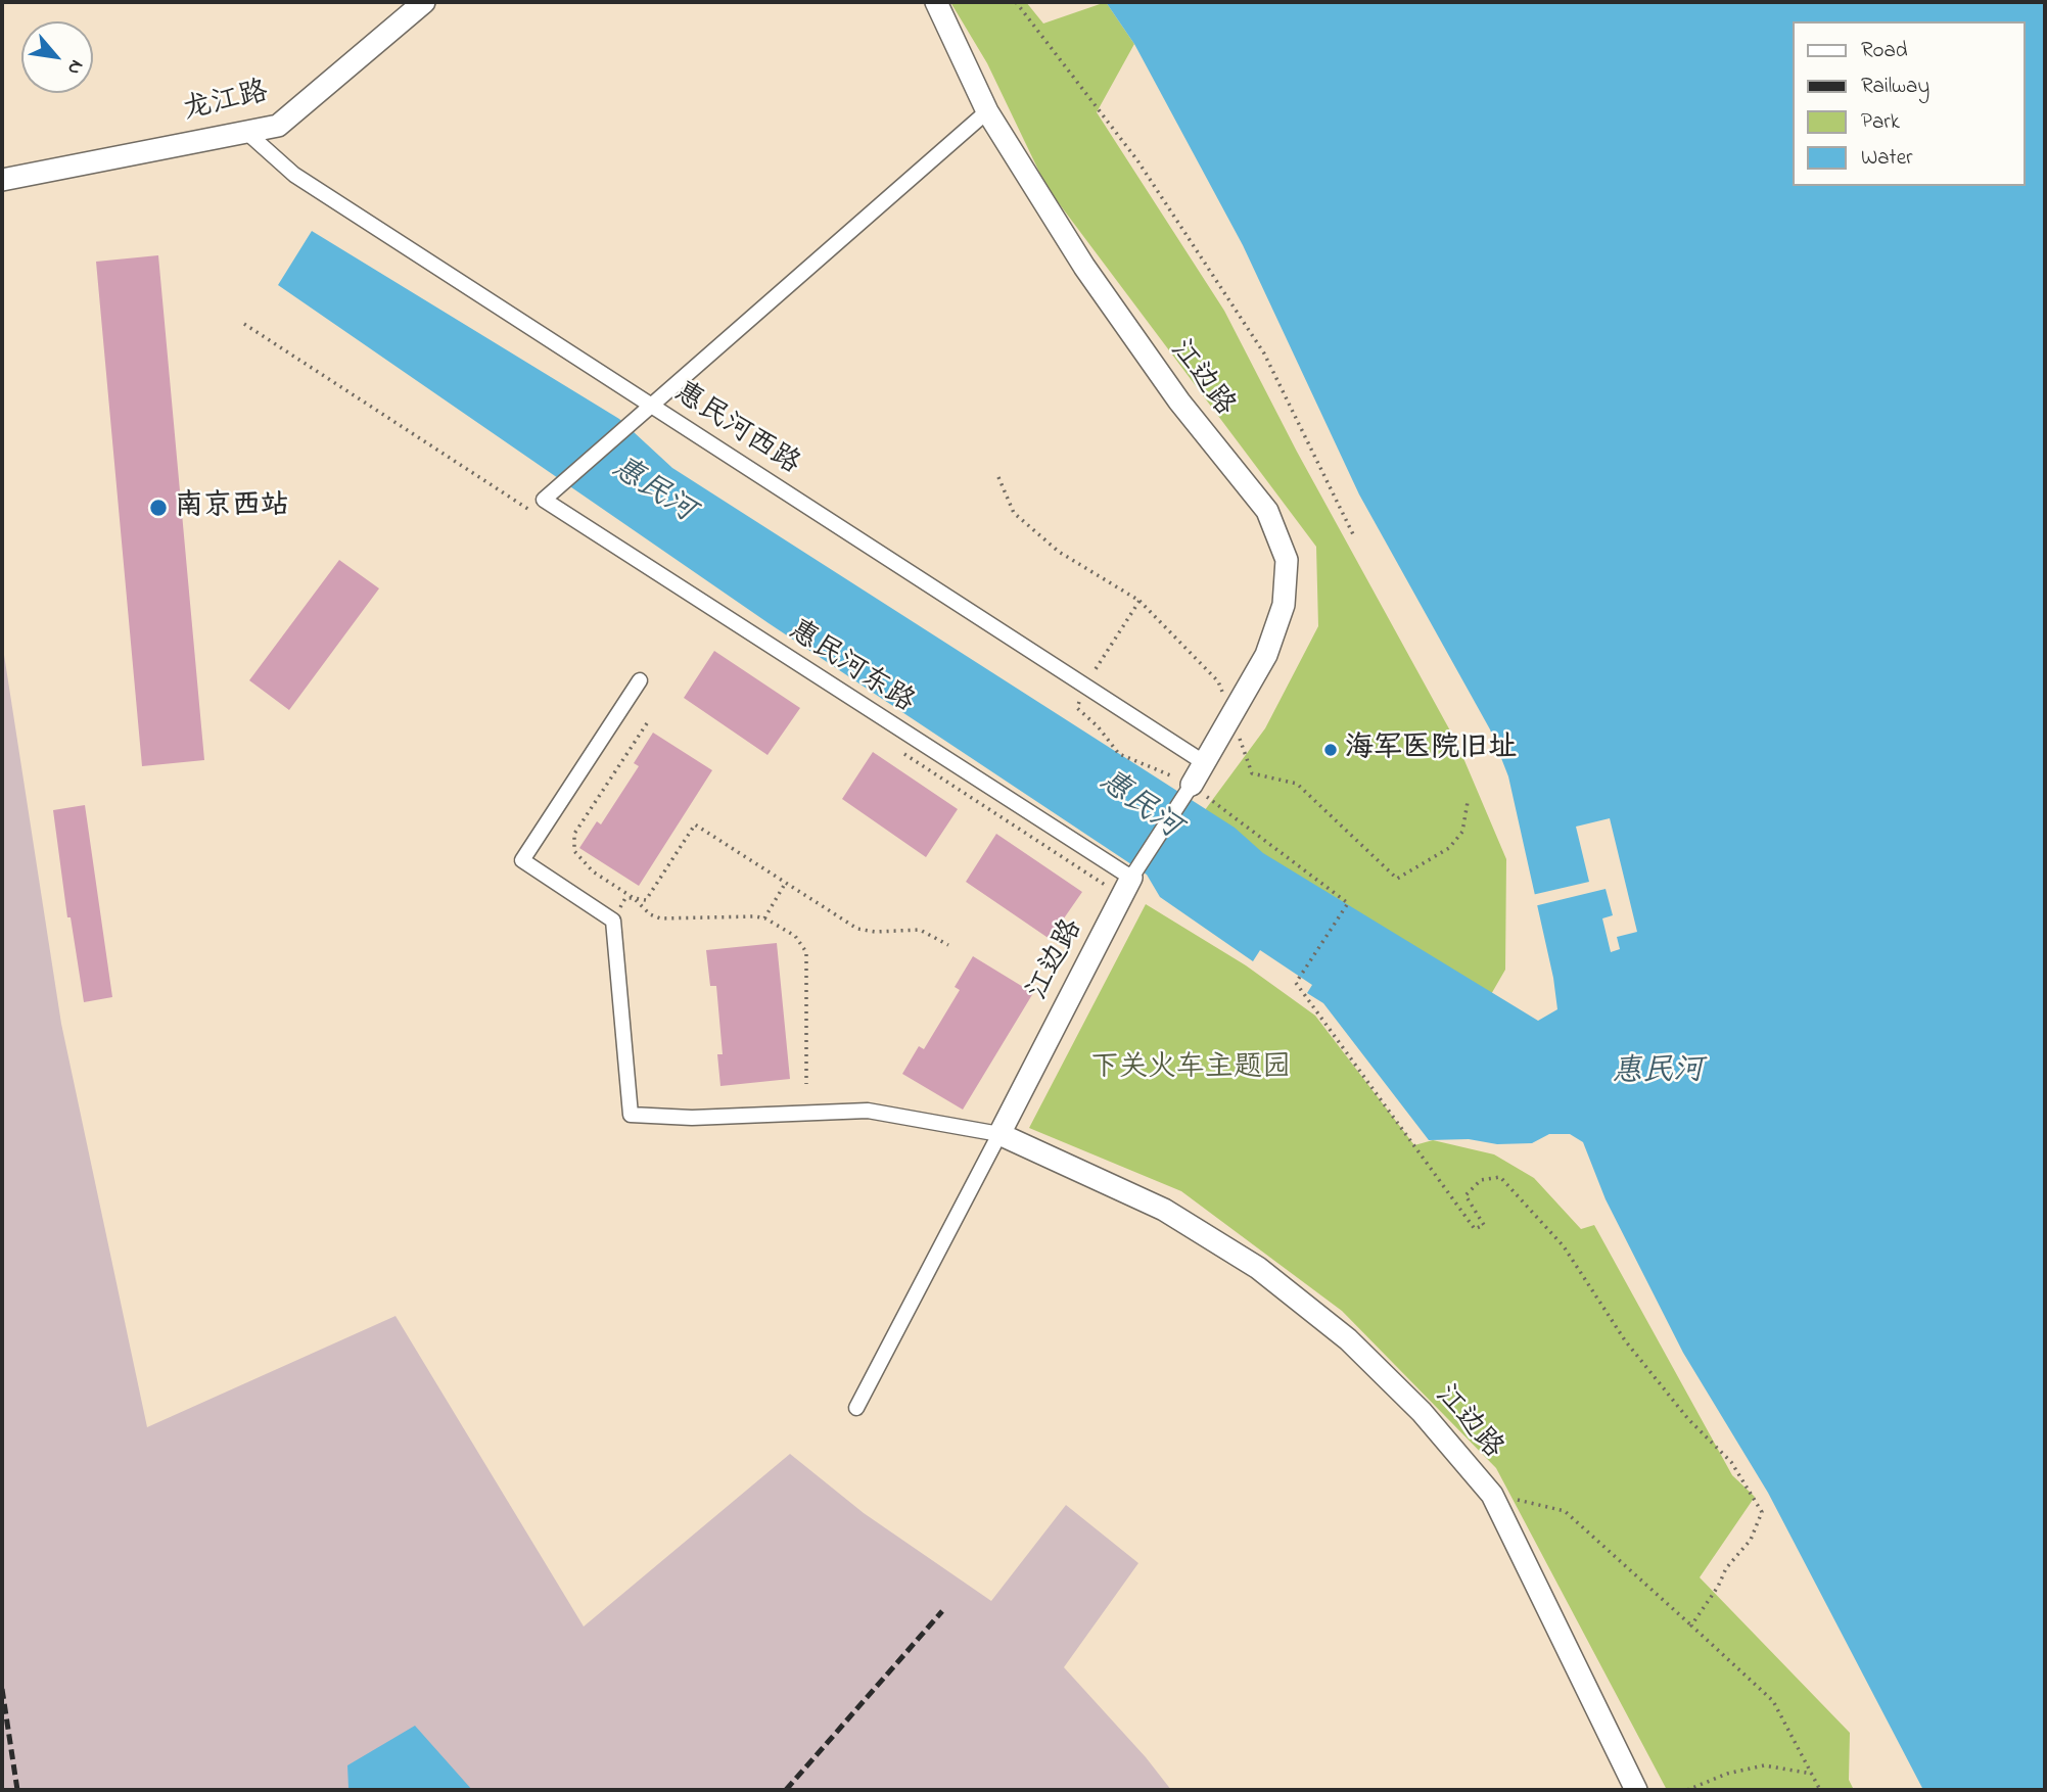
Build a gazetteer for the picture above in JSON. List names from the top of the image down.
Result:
{
  "streets": {
    "street": [
      "龙江路",
      "江边路",
      "惠民河西路",
      "惠民河东路"
    ]
  },
  "crossings": [
    ["龙江路", "惠民河西路"],
    ["江边路", "惠民河东路"],
    ["惠民河西路", "惠民河东路"]
  ],
  "water": ["惠民河"],
  "parks": ["下关火车主题园"],
  "places": ["南京西站", "海军医院旧址"],
  "legend": [
    "Road",
    "Railway",
    "Park",
    "Water"
  ],
  "north": "bottom right"
}
